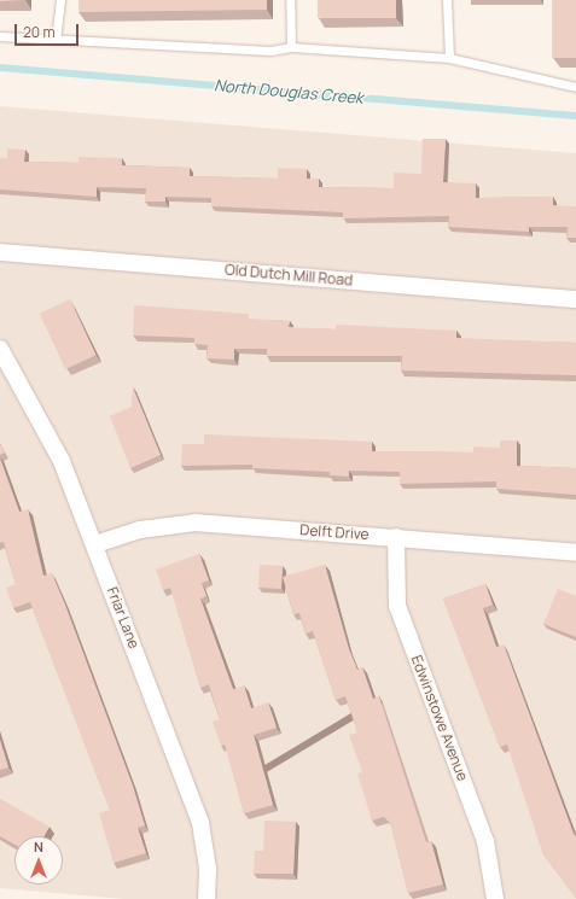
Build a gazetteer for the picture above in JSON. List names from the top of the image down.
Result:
{
  "streets": {
    "street": [
      "Old Dutch Mill Road",
      "Delft Drive",
      "Friar Lane",
      "Edwinstowe Avenue"
    ]
  },
  "crossings": [
    ["Delft Drive", "Friar Lane"],
    ["Delft Drive", "Edwinstowe Avenue"]
  ],
  "water": ["North Douglas Creek"],
  "scale_bar": "20 m",
  "north": "top"
}
